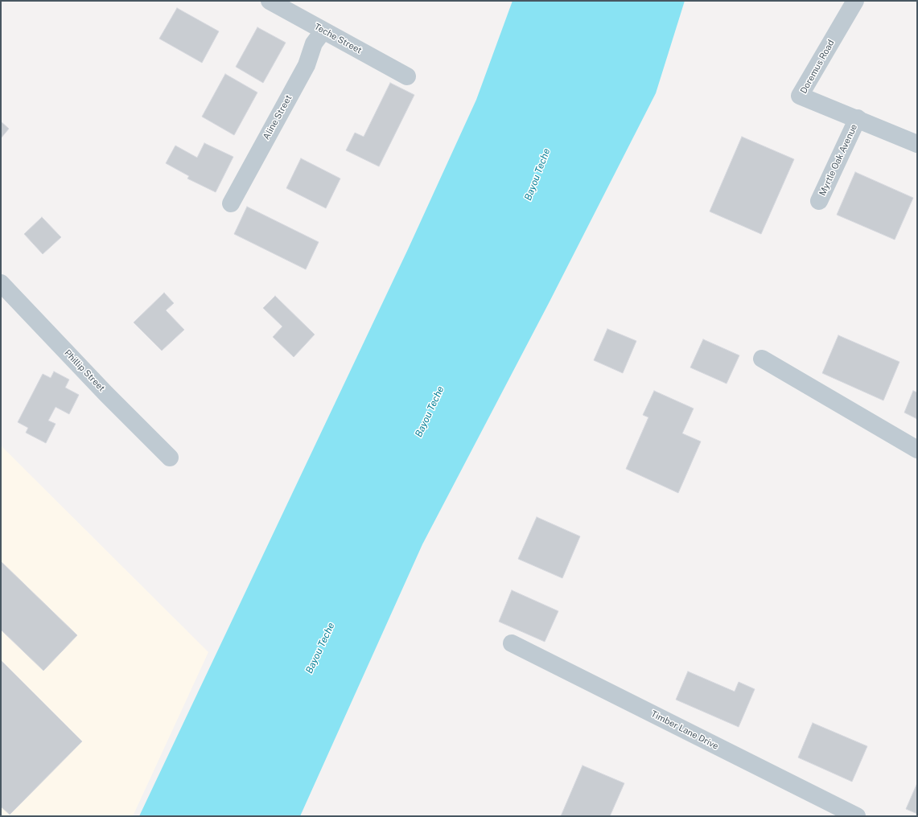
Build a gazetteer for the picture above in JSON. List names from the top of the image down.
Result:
{
  "streets": {
    "street": [
      "Teche Street",
      "Doremus Road",
      "Aline Street",
      "Myrtle Oak Avenue",
      "Phillip Street",
      "Timber Lane Drive"
    ]
  },
  "crossings": [
    ["Teche Street", "Aline Street"],
    ["Doremus Road", "Myrtle Oak Avenue"]
  ],
  "water": ["Bayou Teche"]
}
